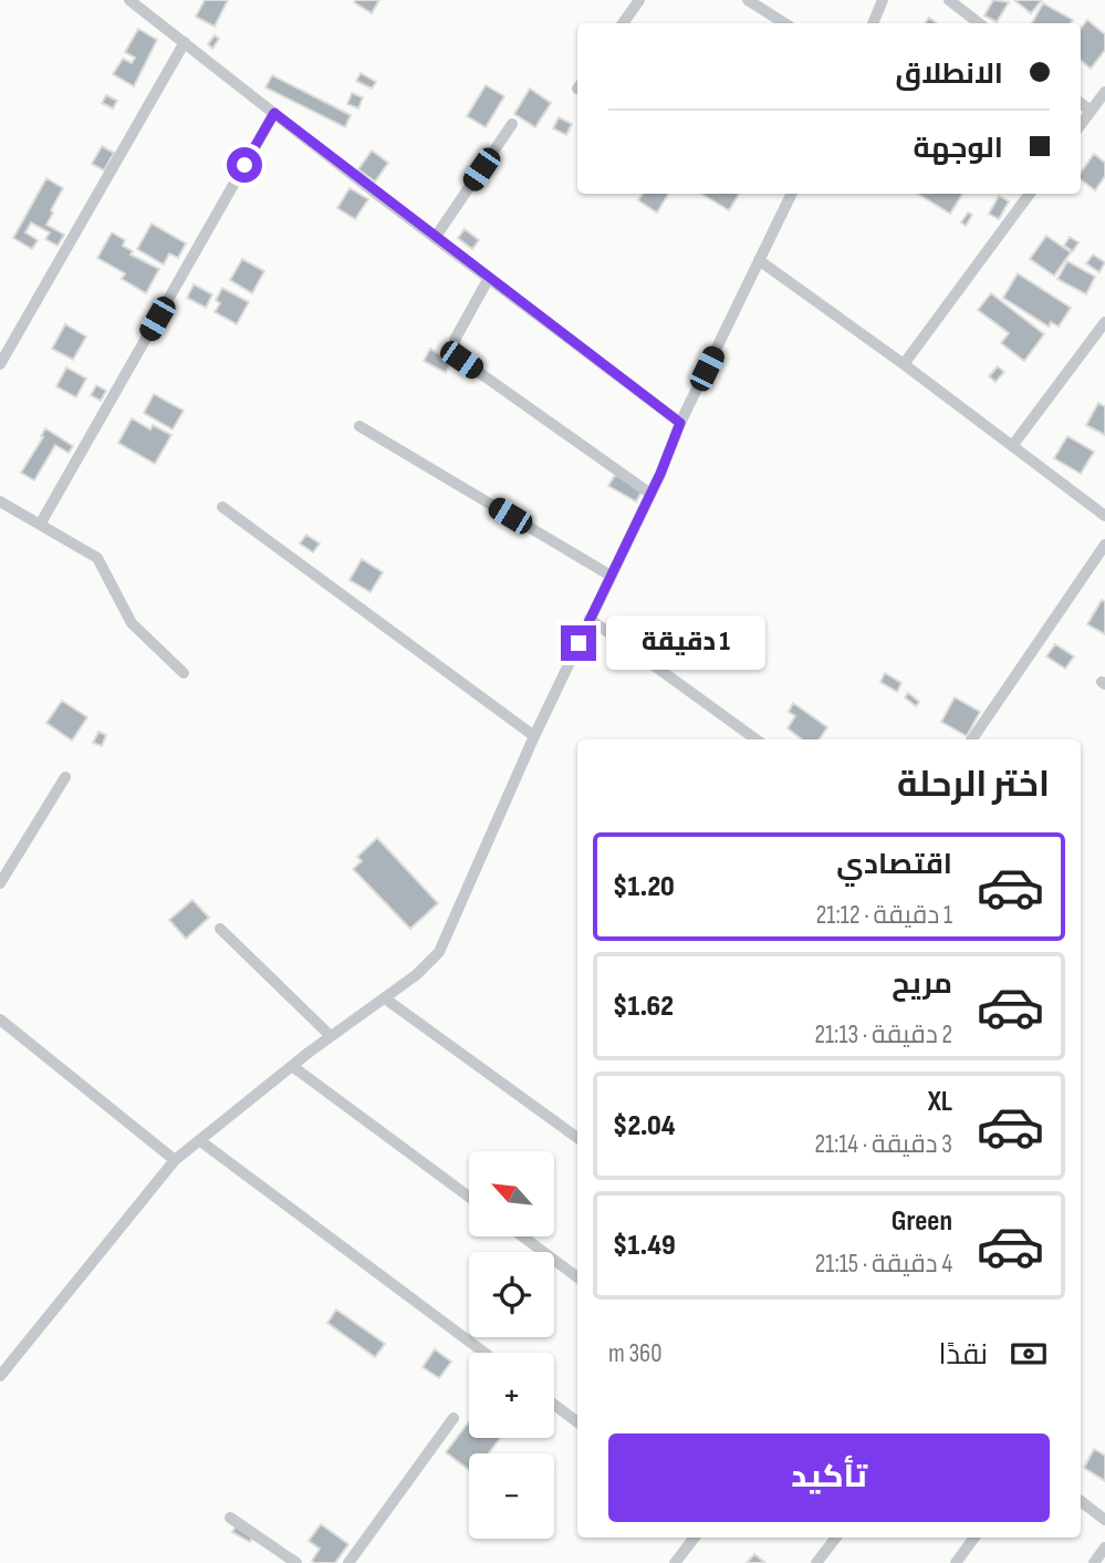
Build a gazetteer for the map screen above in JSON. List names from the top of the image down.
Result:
{
  "north": "top left",
  "page": {
    "banner": ["الانطلاق", "الوجهة"],
    "bubble": "1 دقيقة",
    "heading": "اختر الرحلة",
    "list": [
      {
        "name": "اقتصادي",
        "note": "1 دقيقة · 21:12",
        "value": "$1.20"
      },
      {
        "name": "مريح",
        "note": "2 دقيقة · 21:13",
        "value": "$1.62"
      },
      {
        "name": "XL",
        "note": "3 دقيقة · 21:14",
        "value": "$2.04"
      },
      {
        "name": "Green",
        "note": "4 دقيقة · 21:15",
        "value": "$1.49"
      }
    ],
    "map_buttons": ["+", "−"],
    "pay": ["نقدًا", "360 m"],
    "buttons": "تأكيد"
  }
}
